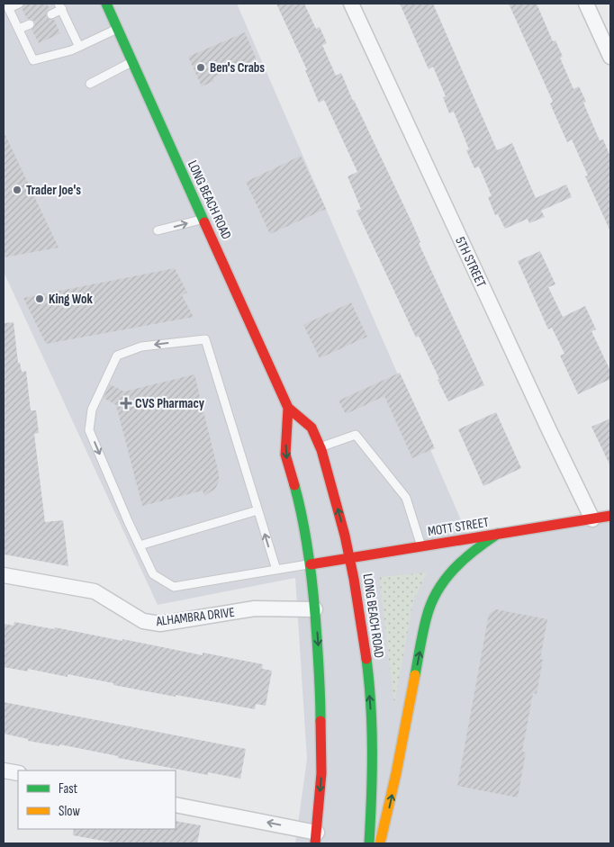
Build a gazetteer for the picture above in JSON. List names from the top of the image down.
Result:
{
  "streets": {
    "main road": ["LONG BEACH ROAD", "MOTT STREET"],
    "street": ["5TH STREET", "ALHAMBRA DRIVE"]
  },
  "crossings": [
    ["LONG BEACH ROAD", "MOTT STREET"],
    ["LONG BEACH ROAD", "ALHAMBRA DRIVE"],
    ["5TH STREET", "MOTT STREET"]
  ],
  "places": {
    "other": ["Ben's Crabs", "Trader Joe's", "King Wok"],
    "health": ["CVS Pharmacy"]
  },
  "legend": ["Fast", "Slow"]
}
